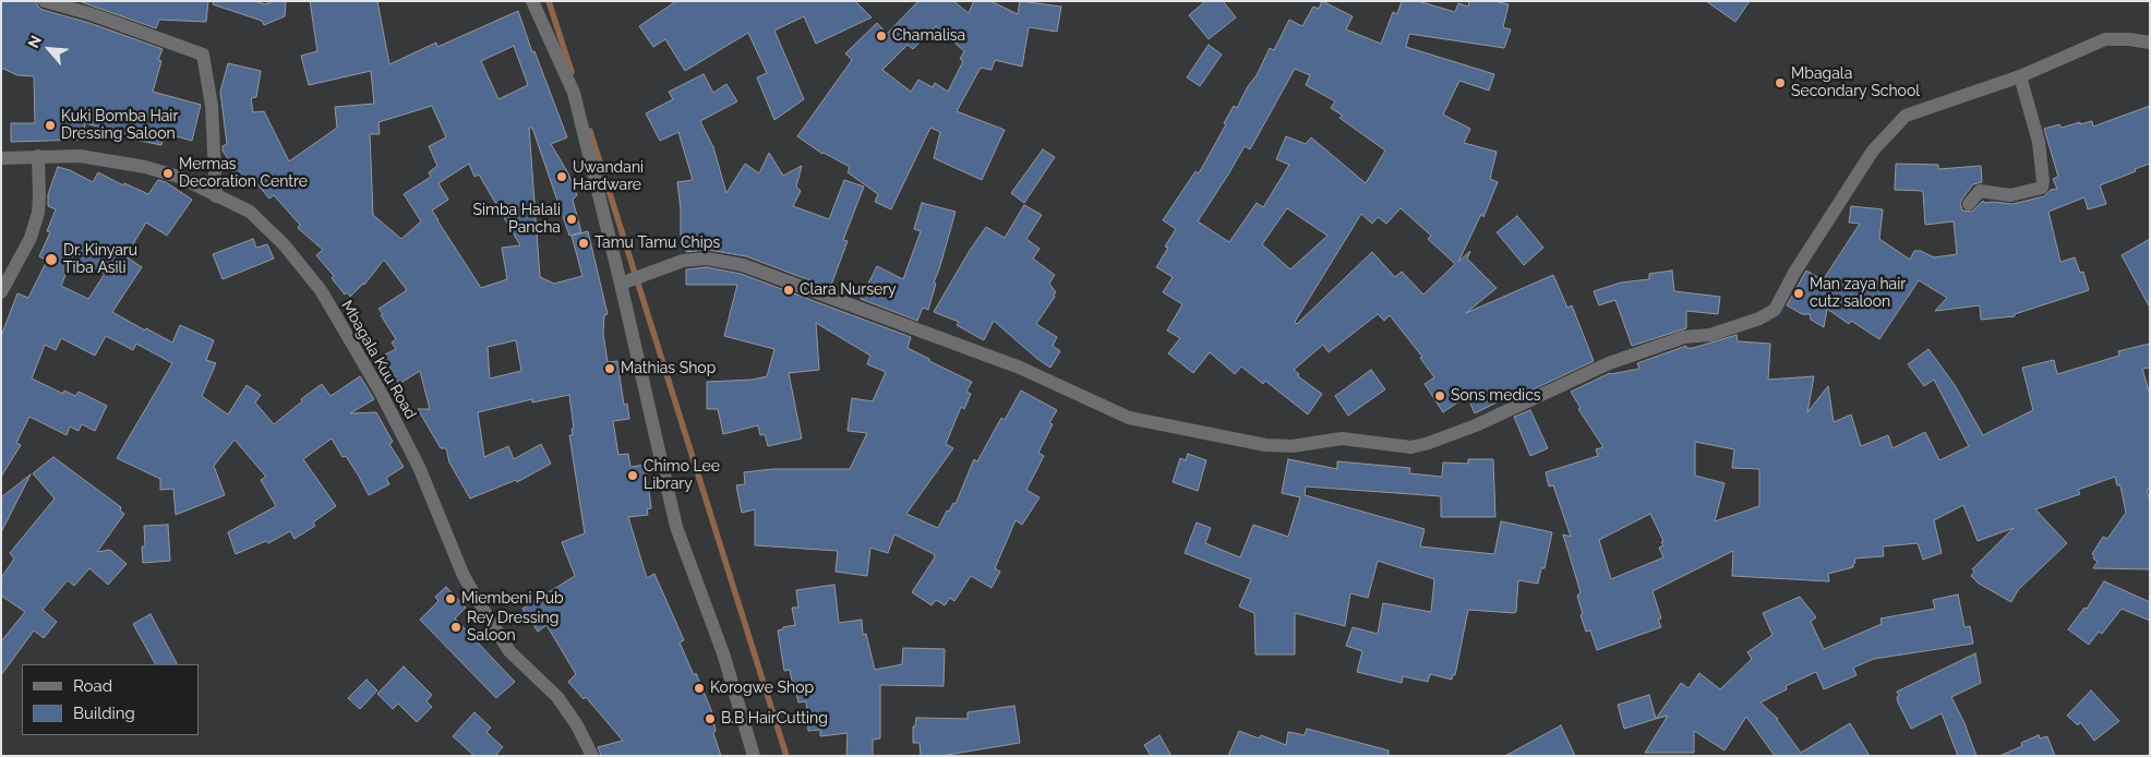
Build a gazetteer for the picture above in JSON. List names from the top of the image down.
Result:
{
  "streets": {
    "street": ["Mbagala Kuu Road"]
  },
  "places": [
    "Chamalisa",
    "Mbagala Secondary School",
    "Kuki Bomba Hair Dressing Saloon",
    "Mermas Decoration Centre",
    "Uwandani Hardware",
    "Simba Halali Pancha",
    "Tamu Tamu Chips",
    "Dr. Kinyaru Tiba Asili",
    "Clara Nursery",
    "Man zaya hair cutz saloon",
    "Mathias Shop",
    "Sons medics",
    "Chimo Lee Library",
    "Miembeni Pub",
    "Rey Dressing Saloon",
    "Korogwe Shop",
    "B.B HairCutting"
  ],
  "legend": ["Road", "Building"],
  "north": "top left"
}
